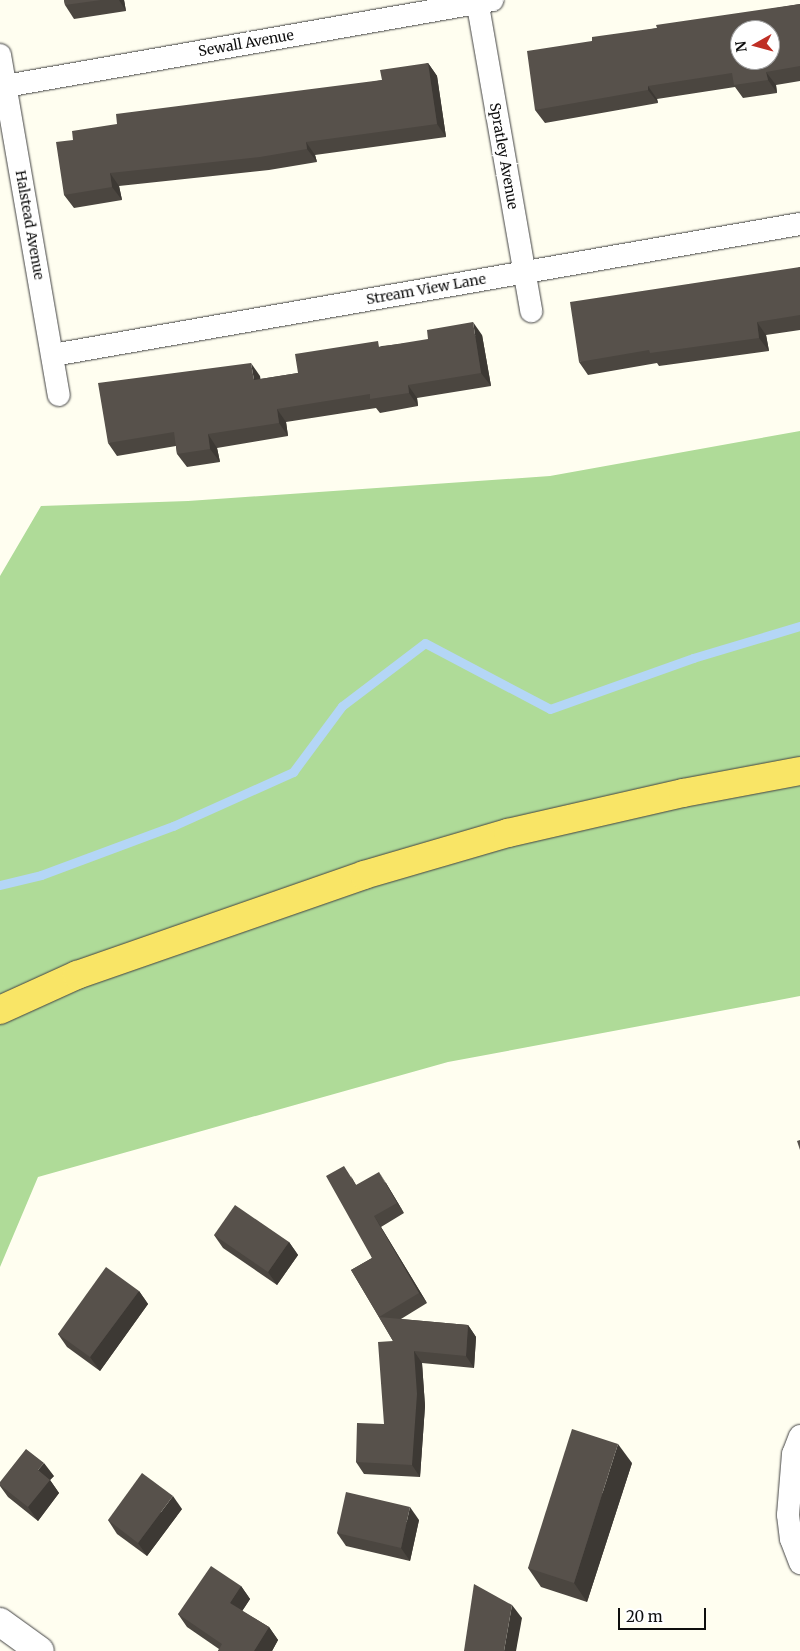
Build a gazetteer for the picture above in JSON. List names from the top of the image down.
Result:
{
  "streets": {
    "street": [
      "Sewall Avenue",
      "Spratley Avenue",
      "Halstead Avenue",
      "Stream View Lane"
    ]
  },
  "crossings": [
    ["Sewall Avenue", "Spratley Avenue"],
    ["Sewall Avenue", "Halstead Avenue"],
    ["Spratley Avenue", "Stream View Lane"],
    ["Halstead Avenue", "Stream View Lane"]
  ],
  "scale_bar": "20 m",
  "north": "left"
}
